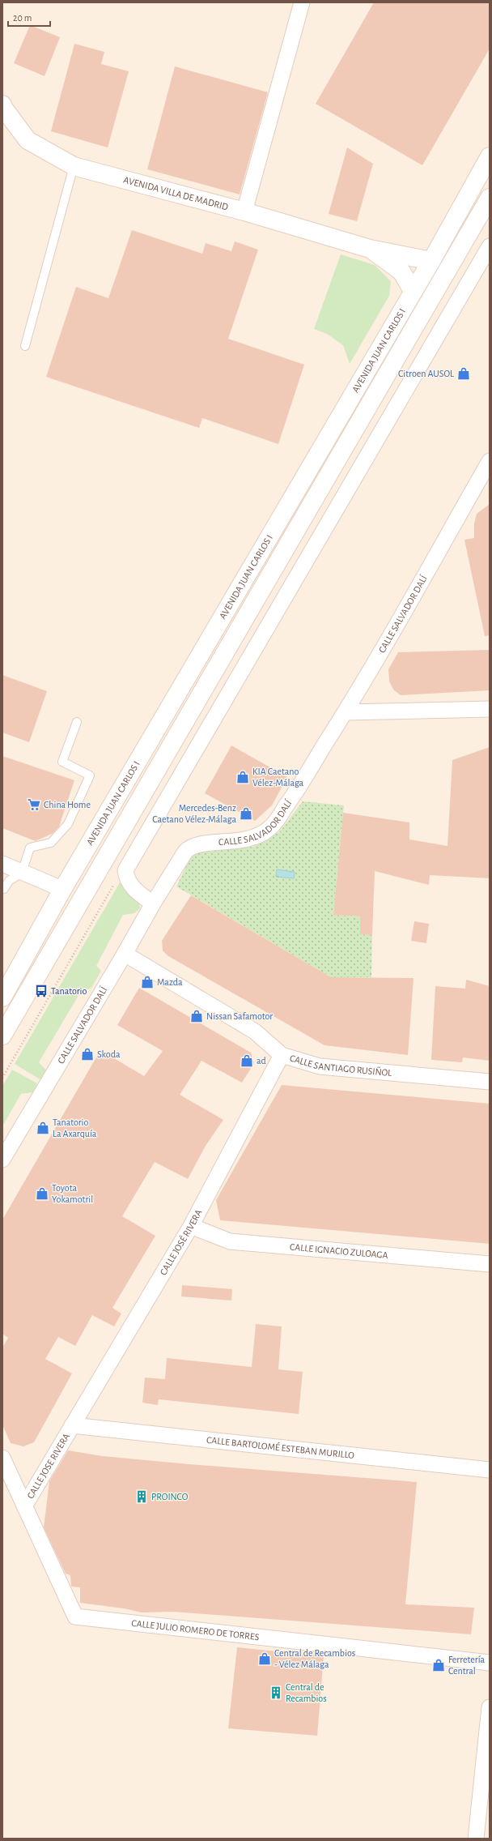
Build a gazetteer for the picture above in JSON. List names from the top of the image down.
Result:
{
  "streets": {
    "street": [
      "AVENIDA VILLA DE MADRID",
      "AVENIDA JUAN CARLOS I",
      "CALLE SALVADOR DALÍ",
      "CALLE SANTIAGO RUSIÑOL",
      "CALLE JOSÉ RIVERA",
      "CALLE IGNACIO ZULOAGA",
      "CALLE BARTOLOMÉ ESTEBAN MURILLO",
      "CALLE JOSE RIVERA",
      "CALLE JULIO ROMERO DE TORRES"
    ]
  },
  "crossings": [
    ["CALLE SALVADOR DALÍ", "CALLE SANTIAGO RUSIÑOL"],
    ["CALLE SANTIAGO RUSIÑOL", "CALLE JOSÉ RIVERA"],
    ["CALLE JOSÉ RIVERA", "CALLE IGNACIO ZULOAGA"],
    ["CALLE JOSÉ RIVERA", "CALLE BARTOLOMÉ ESTEBAN MURILLO"],
    ["CALLE JOSÉ RIVERA", "CALLE JOSE RIVERA"],
    ["CALLE BARTOLOMÉ ESTEBAN MURILLO", "CALLE JOSE RIVERA"],
    ["CALLE JOSE RIVERA", "CALLE JULIO ROMERO DE TORRES"]
  ],
  "places": {
    "shop": [
      "Citroen AUSOL",
      "KIA Caetano Vélez-Málaga",
      "Mercedes-Benz Caetano Vélez-Málaga",
      "Mazda",
      "Nissan Safamotor",
      "Skoda",
      "ad",
      "Tanatorio La Axarquía",
      "Toyota Yokamotril",
      "Central de Recambios - Vélez Málaga",
      "Ferretería Central"
    ],
    "supermarket": ["China Home"],
    "bus stop": ["Tanatorio"],
    "building": ["PROINCO", "Central de Recambios"]
  },
  "scale_bar": "20 m"
}
